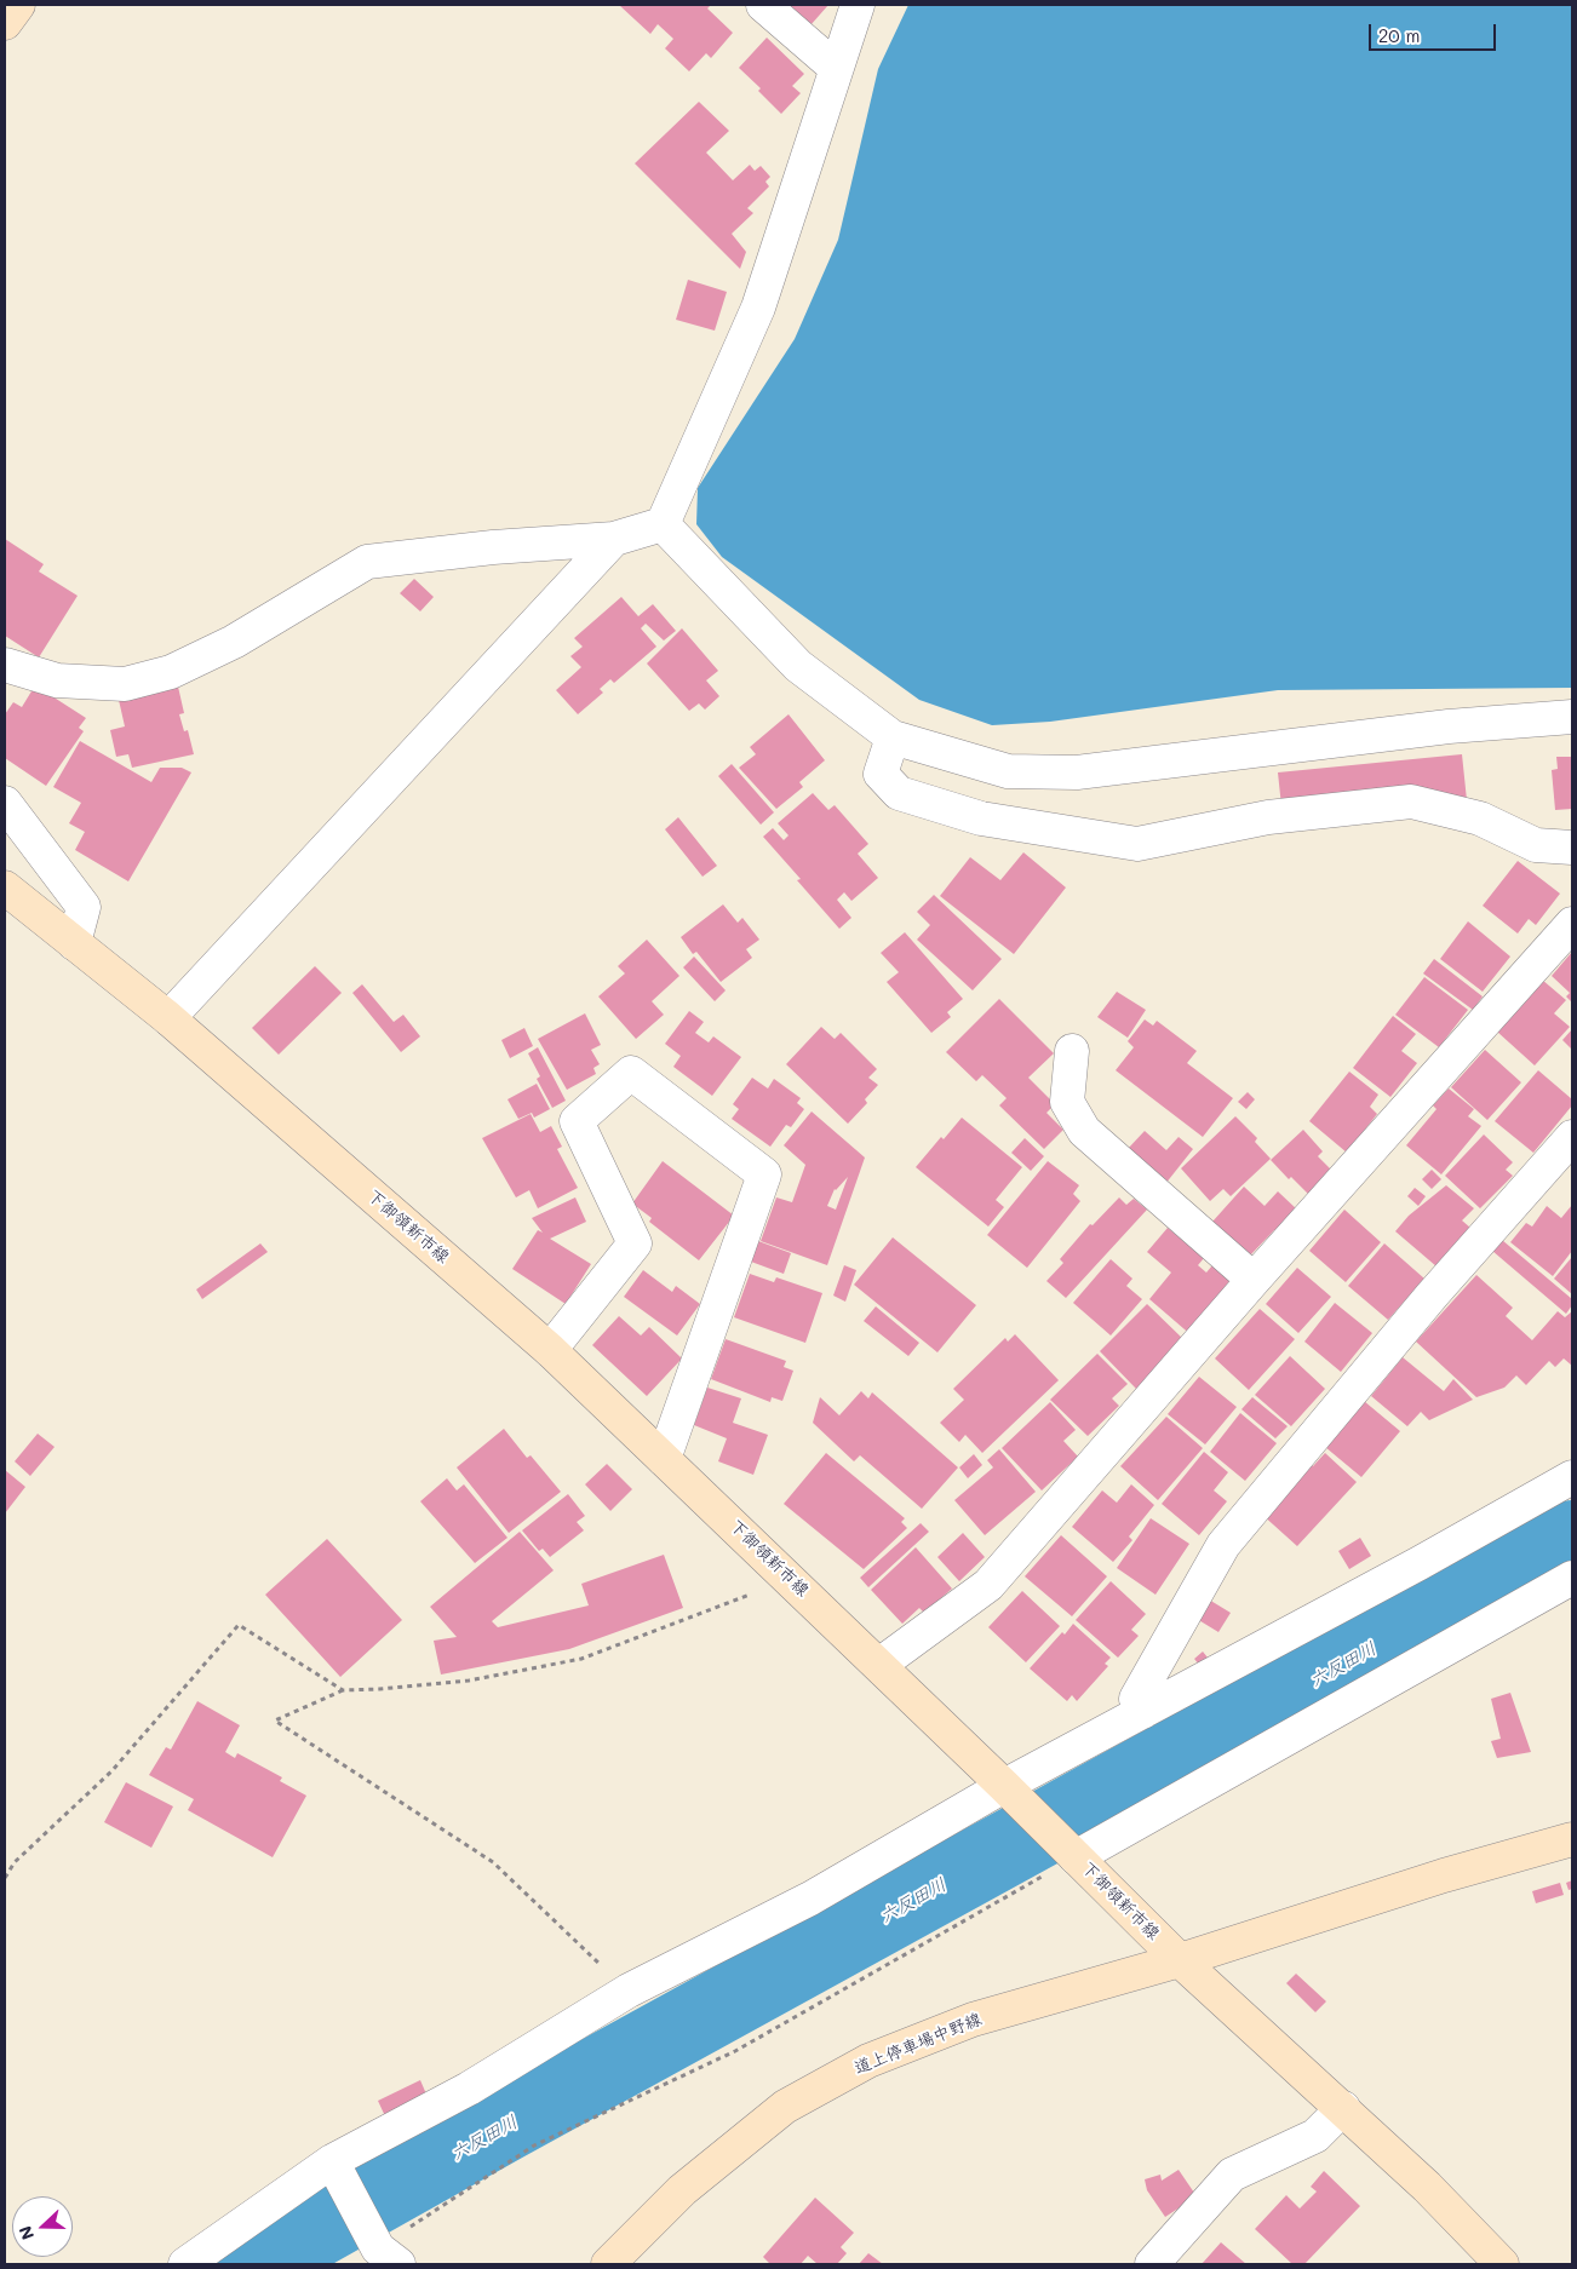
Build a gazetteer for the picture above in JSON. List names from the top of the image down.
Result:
{
  "streets": {
    "main road": ["下御領新市線", "道上停車場中野線"]
  },
  "crossings": [
    ["下御領新市線", "道上停車場中野線"]
  ],
  "water": ["六反田川"],
  "scale_bar": "20 m",
  "north": "left"
}
